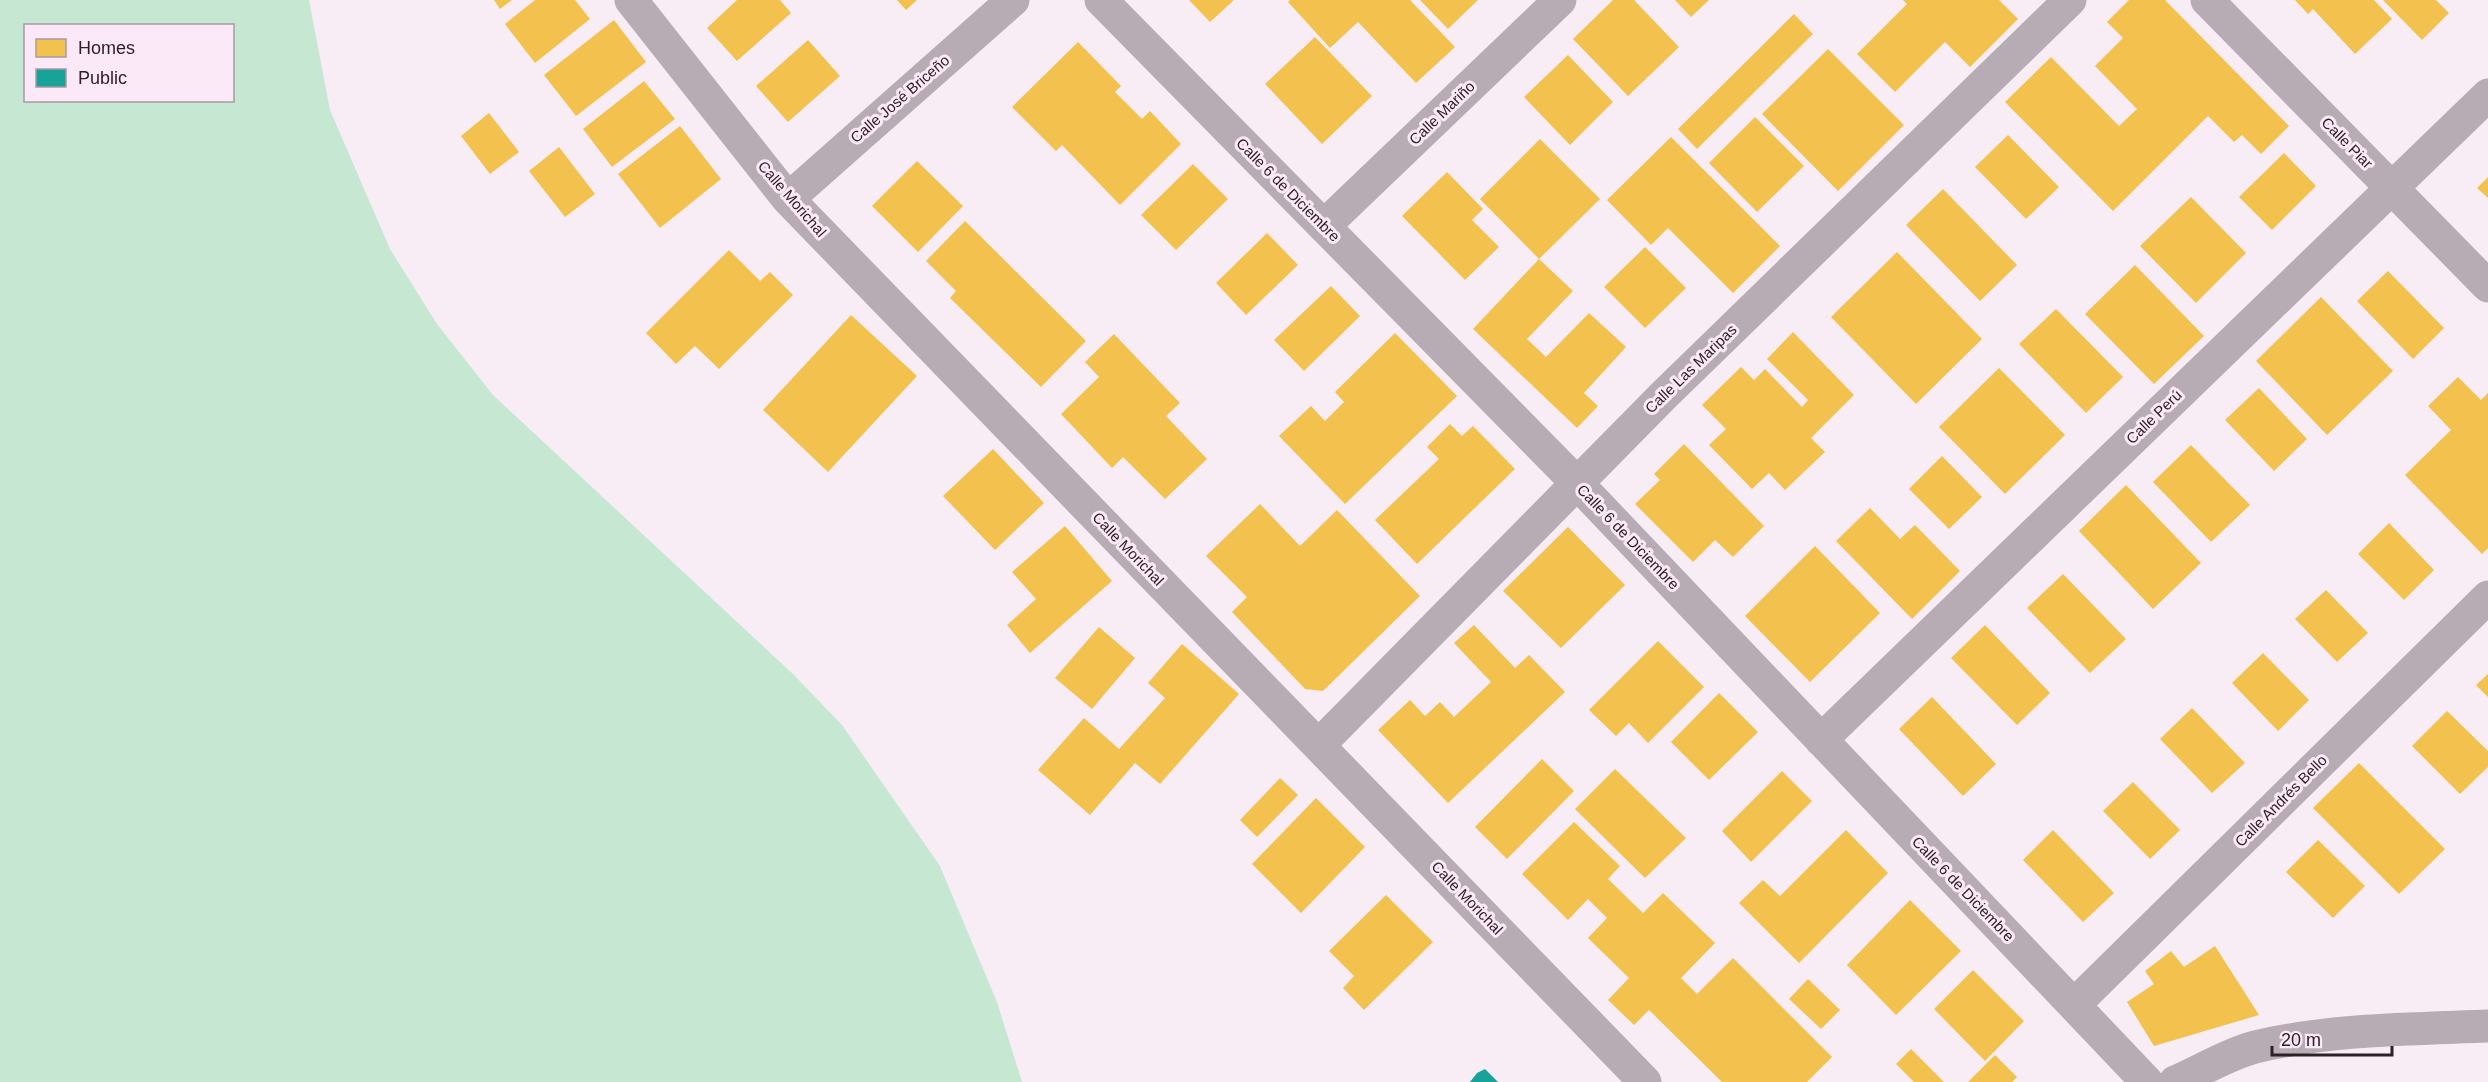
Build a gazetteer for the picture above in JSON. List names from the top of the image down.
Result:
{
  "streets": {
    "street": [
      "Calle José Briceño",
      "Calle Mariño",
      "Calle Piar",
      "Calle 6 de Diciembre",
      "Calle Morichal",
      "Calle Las Maripas",
      "Calle Perú",
      "Calle Andrés Bello"
    ]
  },
  "crossings": [
    ["Calle José Briceño", "Calle Morichal"],
    ["Calle Mariño", "Calle 6 de Diciembre"],
    ["Calle Piar", "Calle Perú"],
    ["Calle 6 de Diciembre", "Calle Las Maripas"],
    ["Calle 6 de Diciembre", "Calle Perú"],
    ["Calle 6 de Diciembre", "Calle Andrés Bello"],
    ["Calle Morichal", "Calle Las Maripas"]
  ],
  "legend": ["Homes", "Public"],
  "scale_bar": "20 m"
}
